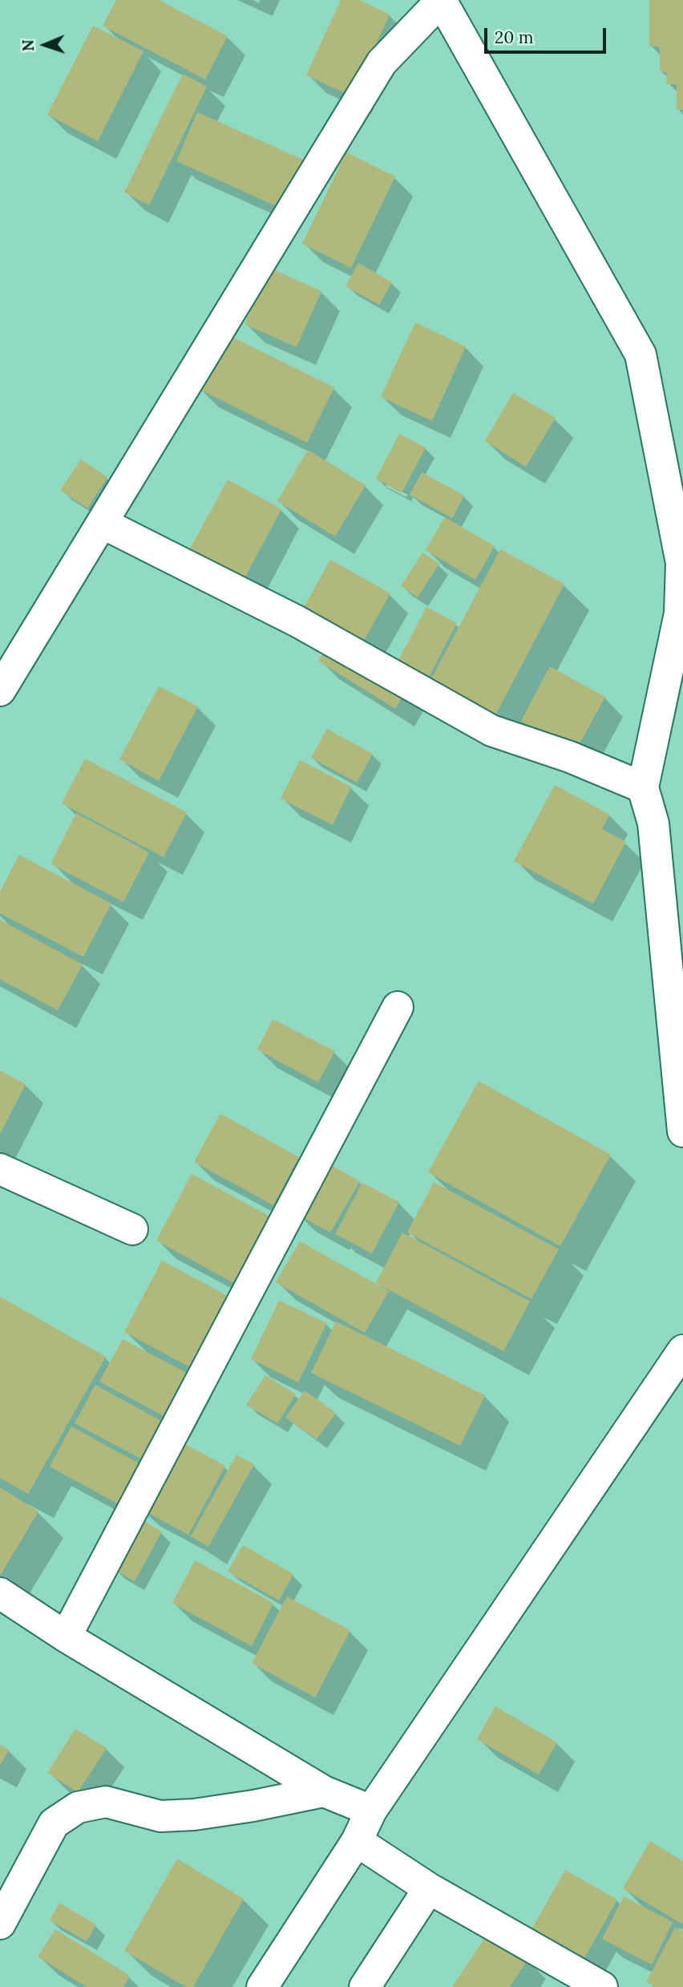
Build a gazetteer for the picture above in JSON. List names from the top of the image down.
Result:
{
  "scale_bar": "20 m",
  "north": "left"
}
